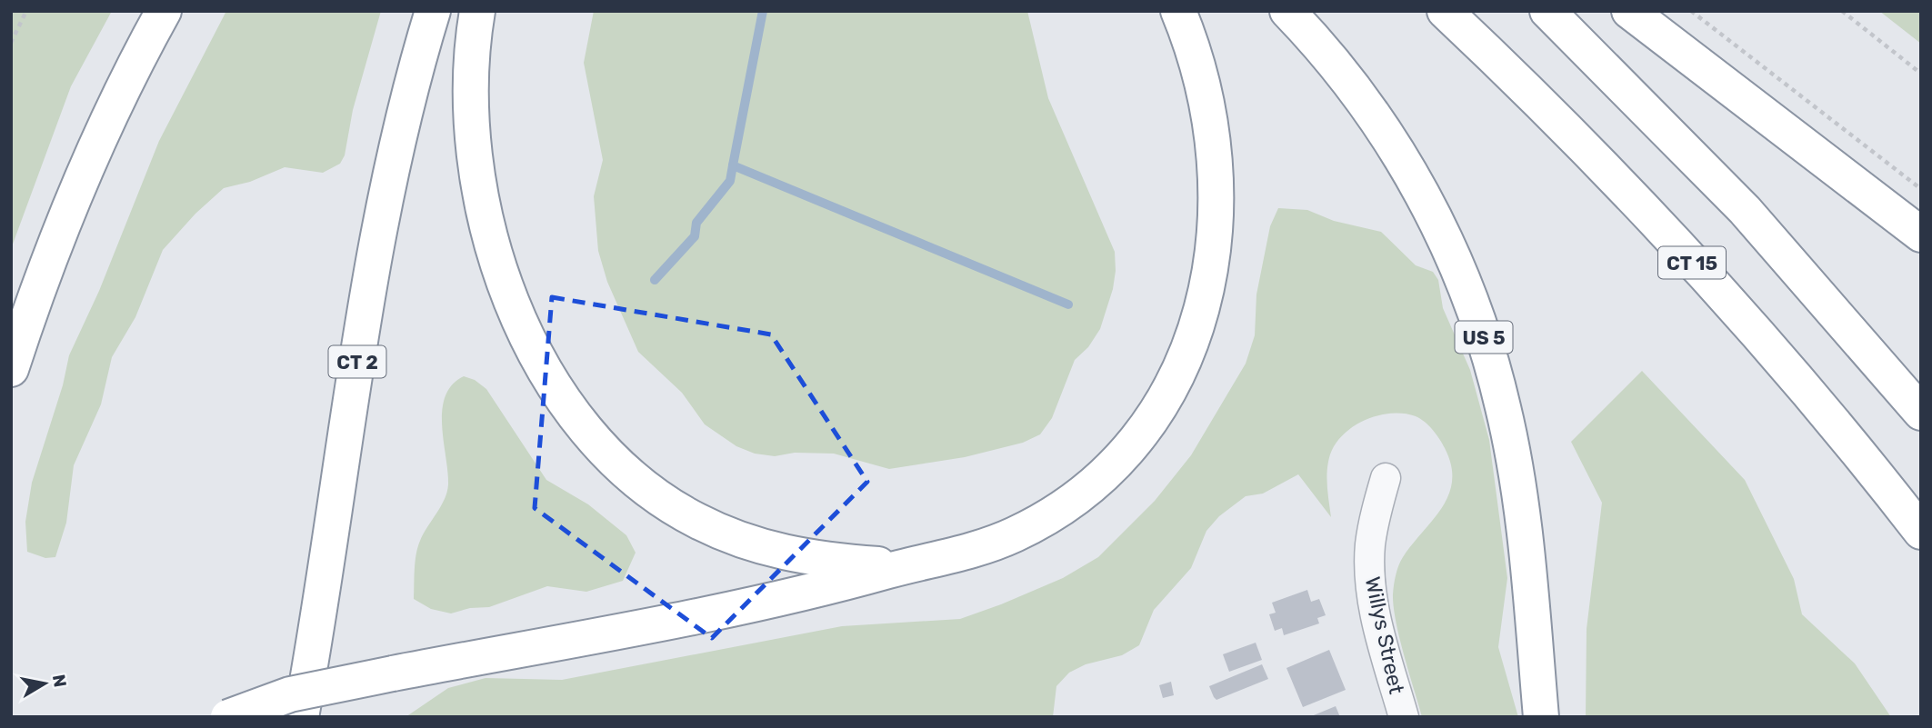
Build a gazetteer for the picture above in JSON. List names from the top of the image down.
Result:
{
  "streets": {
    "highway": ["CT 15", "US 5", "CT 2"],
    "street": ["Willys Street"]
  },
  "north": "right"
}
